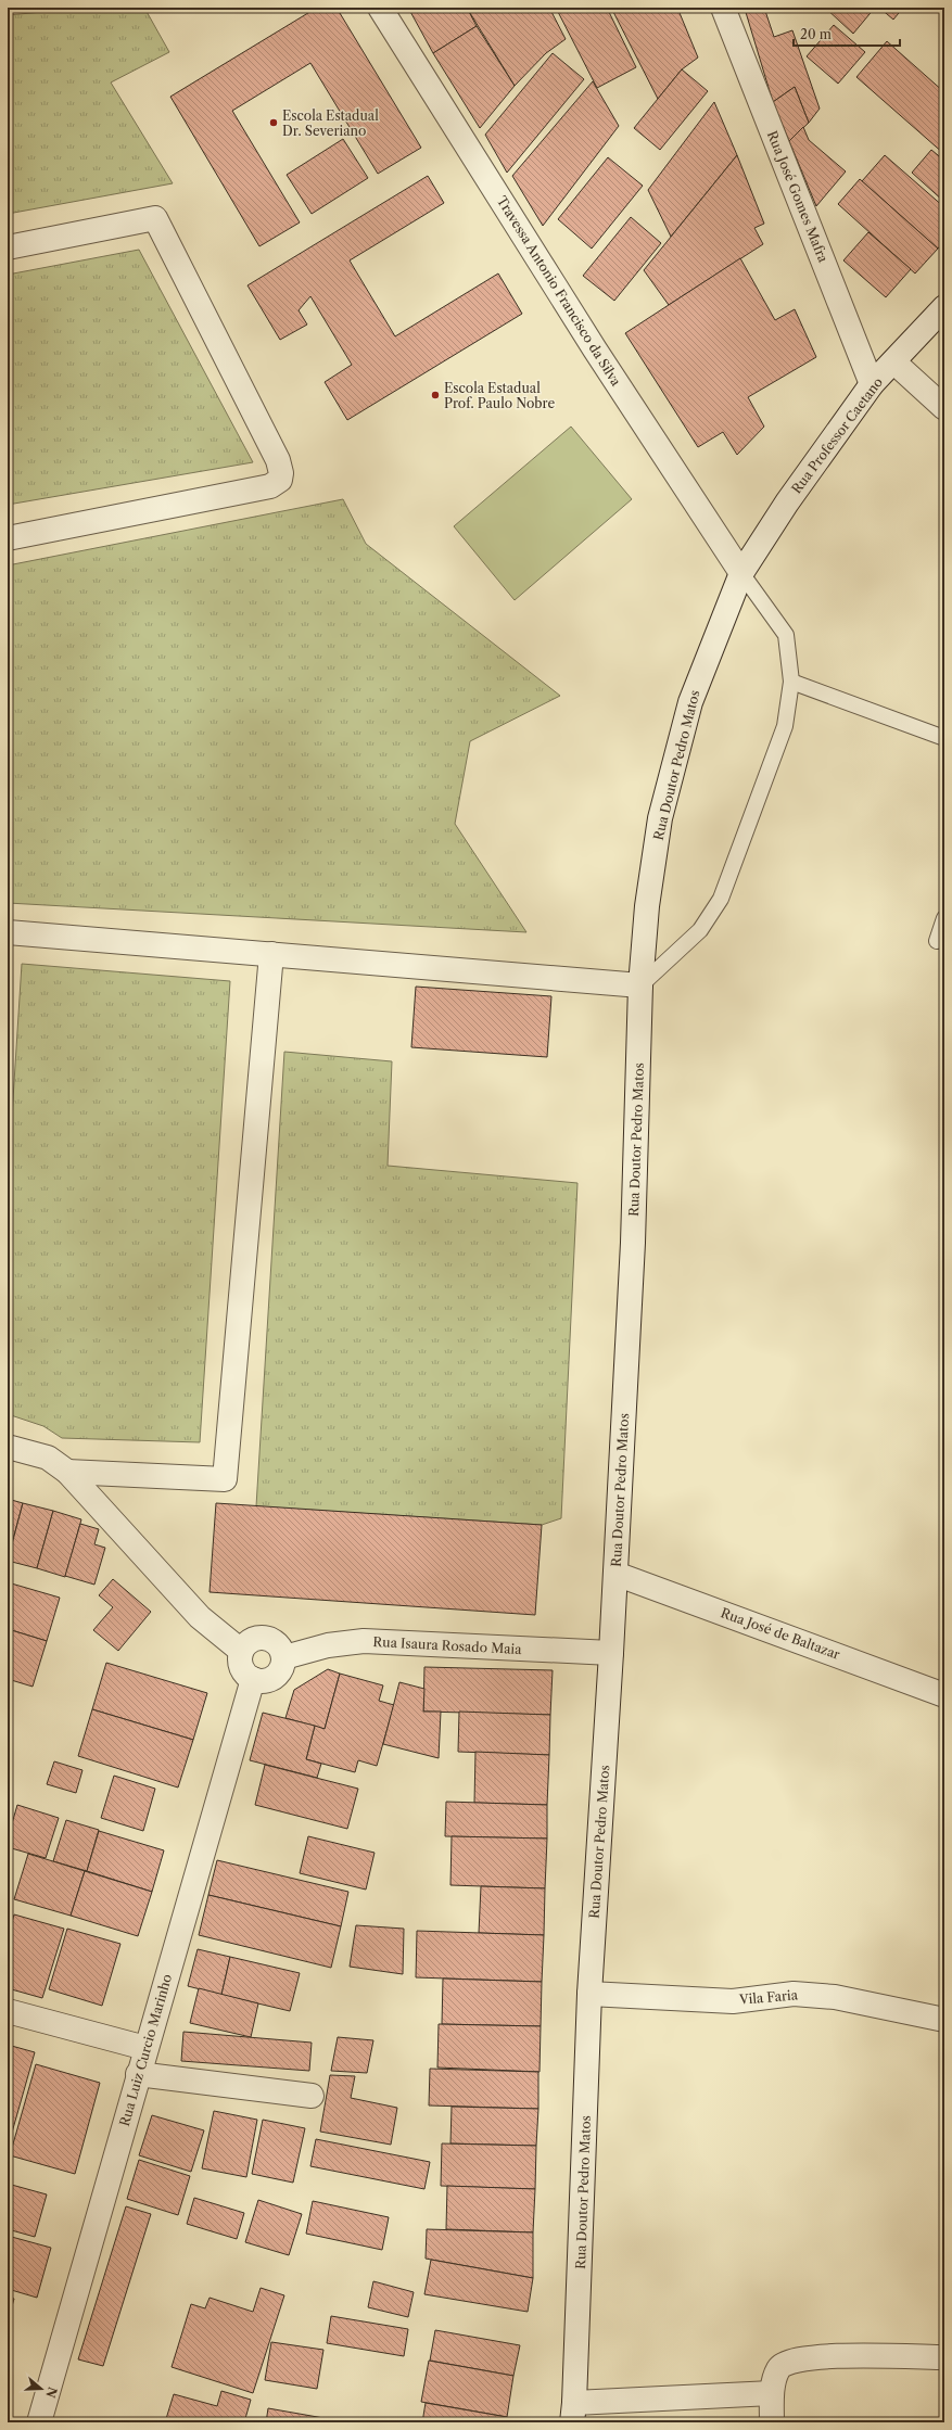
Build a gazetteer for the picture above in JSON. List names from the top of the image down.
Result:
{
  "streets": {
    "street": [
      "Rua José Gomes Mafra",
      "Travessa Antonio Francisco da Silva",
      "Rua Professor Caetano",
      "Rua Doutor Pedro Matos",
      "Rua José de Baltazar",
      "Rua Isaura Rosado Maia",
      "Vila Faria",
      "Rua Luiz Curcio Marinho"
    ]
  },
  "crossings": [
    ["Rua José Gomes Mafra", "Rua Professor Caetano"],
    ["Travessa Antonio Francisco da Silva", "Rua Professor Caetano"],
    ["Travessa Antonio Francisco da Silva", "Rua Doutor Pedro Matos"],
    ["Rua Professor Caetano", "Rua Doutor Pedro Matos"],
    ["Rua Doutor Pedro Matos", "Rua José de Baltazar"],
    ["Rua Doutor Pedro Matos", "Rua Isaura Rosado Maia"],
    ["Rua Doutor Pedro Matos", "Vila Faria"],
    ["Rua Isaura Rosado Maia", "Rua Luiz Curcio Marinho"]
  ],
  "places": ["Escola Estadual Dr. Severiano", "Escola Estadual Prof. Paulo Nobre"],
  "scale_bar": "20 m",
  "north": "right"
}
